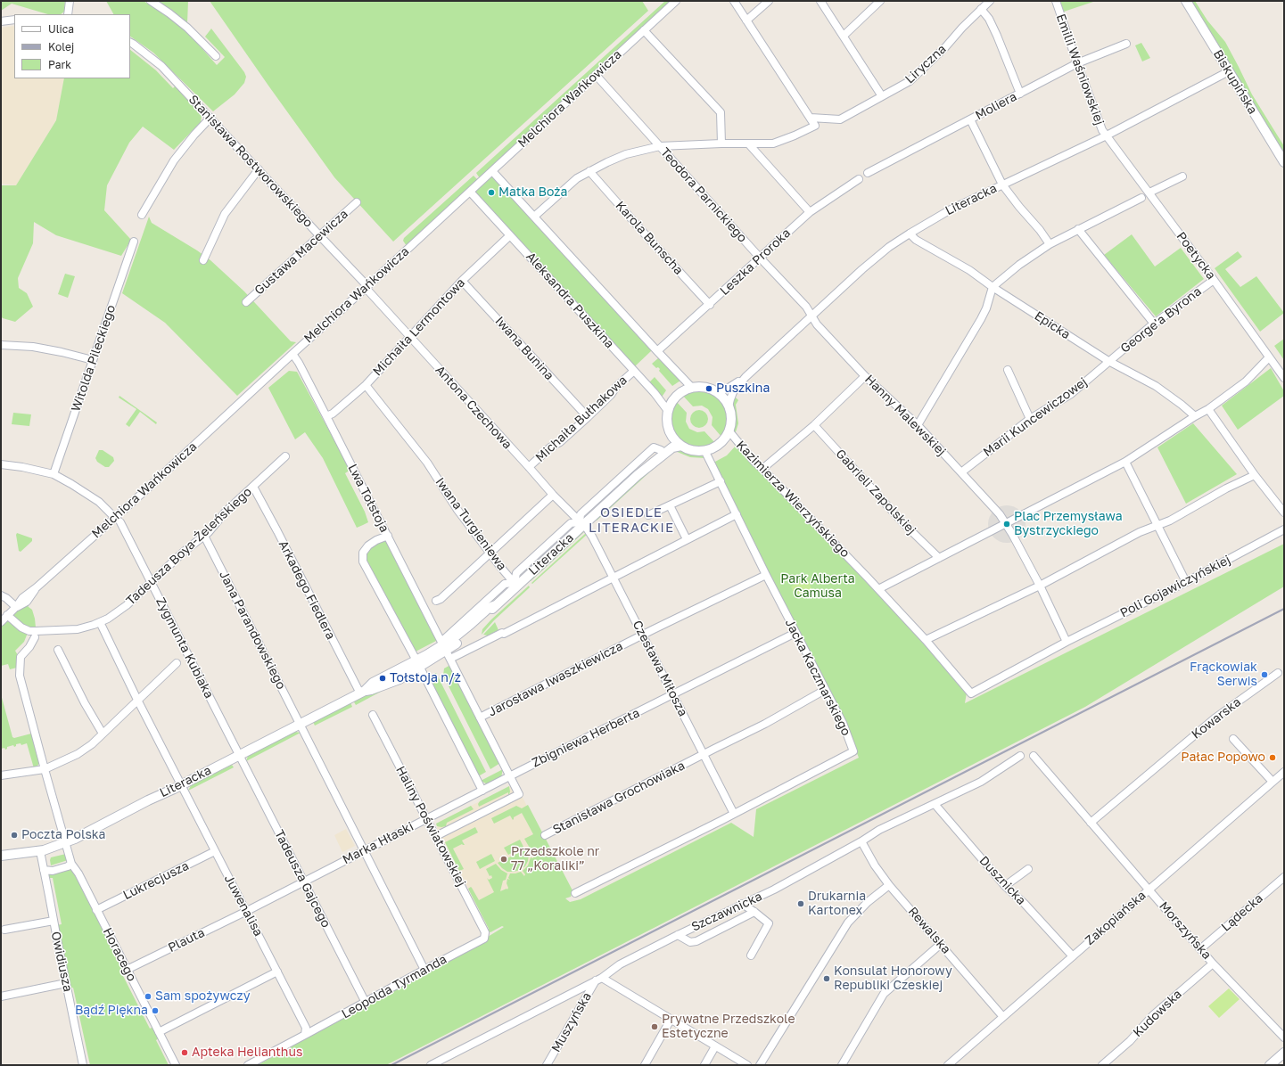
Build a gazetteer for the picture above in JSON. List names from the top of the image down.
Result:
{
  "streets": {
    "street": [
      "Liryczna",
      "Emilii Waśniowskiej",
      "Biskupińska",
      "Melchiora Wańkowicza",
      "Moliera",
      "Stanisława Rostworowskiego",
      "Teodora Parnickiego",
      "Literacka",
      "Karola Bunscha",
      "Gustawa Macewicza",
      "Poetycka",
      "Leszka Proroka",
      "Aleksandra Puszkina",
      "George'a Byrona",
      "Epicka",
      "Michaiła Lermontowa",
      "Iwana Bunina",
      "Witolda Pileckiego",
      "Antona Czechowa",
      "Hanny Malewskiej",
      "Marii Kuncewiczowej",
      "Michaiła Bułhakowa",
      "Gabrieli Zapolskiej",
      "Lwa Tołstoja",
      "Kazimierza Wierzyńskiego",
      "Iwana Turgieniewa",
      "Tadeusza Boya-Żeleńskiego",
      "Poli Gojawiczyńskiej",
      "Arkadego Fiedlera",
      "Jana Parandowskiego",
      "Zygmunta Kubiaka",
      "Czesława Miłosza",
      "Jacka Kaczmarskiego",
      "Jarosława Iwaszkiewicza",
      "Kowarska",
      "Zbigniewa Herberta",
      "Stanisława Grochowiaka",
      "Haliny Poświatowskiej",
      "Marka Hłaski",
      "Tadeusza Gajcego",
      "Lukrecjusza",
      "Dusznicka",
      "Juwenalisa",
      "Szczawnicka",
      "Lądecka",
      "Zakopiańska",
      "Rewalska",
      "Morszyńska",
      "Plauta",
      "Horacego",
      "Owidiusza",
      "Leopolda Tyrmanda",
      "Kudowska",
      "Muszyńska"
    ]
  },
  "crossings": [
    ["Emilii Waśniowskiej", "Moliera"],
    ["Emilii Waśniowskiej", "Literacka"],
    ["Emilii Waśniowskiej", "Poetycka"],
    ["Biskupińska", "Literacka"],
    ["Melchiora Wańkowicza", "Stanisława Rostworowskiego"],
    ["Melchiora Wańkowicza", "Teodora Parnickiego"],
    ["Melchiora Wańkowicza", "Aleksandra Puszkina"],
    ["Melchiora Wańkowicza", "Antona Czechowa"],
    ["Melchiora Wańkowicza", "Lwa Tołstoja"],
    ["Melchiora Wańkowicza", "Tadeusza Boya-Żeleńskiego"],
    ["Stanisława Rostworowskiego", "Gustawa Macewicza"],
    ["Stanisława Rostworowskiego", "Antona Czechowa"],
    ["Teodora Parnickiego", "Literacka"],
    ["Teodora Parnickiego", "Leszka Proroka"],
    ["Teodora Parnickiego", "Hanny Malewskiej"],
    ["Literacka", "Poetycka"],
    ["Literacka", "Aleksandra Puszkina"],
    ["Literacka", "Epicka"],
    ["Literacka", "Antona Czechowa"],
    ["Literacka", "Hanny Malewskiej"],
    ["Literacka", "Lwa Tołstoja"],
    ["Literacka", "Kazimierza Wierzyńskiego"],
    ["Literacka", "Iwana Turgieniewa"],
    ["Literacka", "Arkadego Fiedlera"],
    ["Literacka", "Jana Parandowskiego"],
    ["Literacka", "Zygmunta Kubiaka"],
    ["Literacka", "Czesława Miłosza"],
    ["Literacka", "Jacka Kaczmarskiego"],
    ["Literacka", "Tadeusza Gajcego"],
    ["Literacka", "Juwenalisa"],
    ["Literacka", "Horacego"],
    ["Literacka", "Owidiusza"],
    ["Karola Bunscha", "Leszka Proroka"],
    ["Poetycka", "George'a Byrona"],
    ["Aleksandra Puszkina", "Michaiła Lermontowa"],
    ["Aleksandra Puszkina", "Michaiła Bułhakowa"],
    ["Aleksandra Puszkina", "Kazimierza Wierzyńskiego"],
    ["Aleksandra Puszkina", "Jacka Kaczmarskiego"],
    ["George'a Byrona", "Epicka"],
    ["George'a Byrona", "Marii Kuncewiczowej"],
    ["Epicka", "Marii Kuncewiczowej"],
    ["Michaiła Lermontowa", "Iwana Bunina"],
    ["Michaiła Lermontowa", "Antona Czechowa"],
    ["Michaiła Lermontowa", "Lwa Tołstoja"],
    ["Michaiła Lermontowa", "Iwana Turgieniewa"],
    ["Iwana Bunina", "Michaiła Bułhakowa"],
    ["Antona Czechowa", "Michaiła Bułhakowa"],
    ["Antona Czechowa", "Czesława Miłosza"],
    ["Hanny Malewskiej", "Marii Kuncewiczowej"],
    ["Lwa Tołstoja", "Jarosława Iwaszkiewicza"],
    ["Lwa Tołstoja", "Zbigniewa Herberta"],
    ["Lwa Tołstoja", "Haliny Poświatowskiej"],
    ["Lwa Tołstoja", "Marka Hłaski"],
    ["Kazimierza Wierzyńskiego", "Poli Gojawiczyńskiej"],
    ["Kazimierza Wierzyńskiego", "Jacka Kaczmarskiego"],
    ["Tadeusza Boya-Żeleńskiego", "Arkadego Fiedlera"],
    ["Tadeusza Boya-Żeleńskiego", "Jana Parandowskiego"],
    ["Tadeusza Boya-Żeleńskiego", "Zygmunta Kubiaka"],
    ["Tadeusza Boya-Żeleńskiego", "Juwenalisa"],
    ["Jana Parandowskiego", "Marka Hłaski"],
    ["Jana Parandowskiego", "Leopolda Tyrmanda"],
    ["Zygmunta Kubiaka", "Tadeusza Gajcego"],
    ["Czesława Miłosza", "Jacka Kaczmarskiego"],
    ["Czesława Miłosza", "Jarosława Iwaszkiewicza"],
    ["Czesława Miłosza", "Zbigniewa Herberta"],
    ["Czesława Miłosza", "Stanisława Grochowiaka"],
    ["Jacka Kaczmarskiego", "Jarosława Iwaszkiewicza"],
    ["Jacka Kaczmarskiego", "Zbigniewa Herberta"],
    ["Jacka Kaczmarskiego", "Stanisława Grochowiaka"],
    ["Kowarska", "Morszyńska"],
    ["Zbigniewa Herberta", "Marka Hłaski"],
    ["Haliny Poświatowskiej", "Marka Hłaski"],
    ["Haliny Poświatowskiej", "Leopolda Tyrmanda"],
    ["Marka Hłaski", "Tadeusza Gajcego"],
    ["Marka Hłaski", "Juwenalisa"],
    ["Marka Hłaski", "Plauta"],
    ["Tadeusza Gajcego", "Leopolda Tyrmanda"],
    ["Lukrecjusza", "Juwenalisa"],
    ["Lukrecjusza", "Horacego"],
    ["Dusznicka", "Szczawnicka"],
    ["Dusznicka", "Zakopiańska"],
    ["Juwenalisa", "Plauta"],
    ["Juwenalisa", "Leopolda Tyrmanda"],
    ["Szczawnicka", "Rewalska"],
    ["Szczawnicka", "Muszyńska"],
    ["Lądecka", "Morszyńska"],
    ["Zakopiańska", "Rewalska"],
    ["Zakopiańska", "Morszyńska"],
    ["Morszyńska", "Kudowska"],
    ["Plauta", "Horacego"]
  ],
  "districts": ["OSIEDLE LITERACKIE"],
  "parks": ["Park Alberta Camusa"],
  "places": [
    "Matka Boża",
    "Puszkina",
    "Plac Przemysława Bystrzyckiego",
    "Frąckowiak Serwis",
    "Tołstoja n/ż",
    "Pałac Popowo",
    "Poczta Polska",
    "Przedszkole nr 77 „Koraliki”",
    "Drukarnia Kartonex",
    "Konsulat Honorowy Republiki Czeskiej",
    "Sam spożywczy",
    "Bądź Piękna",
    "Prywatne Przedszkole Estetyczne",
    "Apteka Helianthus"
  ],
  "legend": ["Ulica", "Kolej", "Park"]
}
